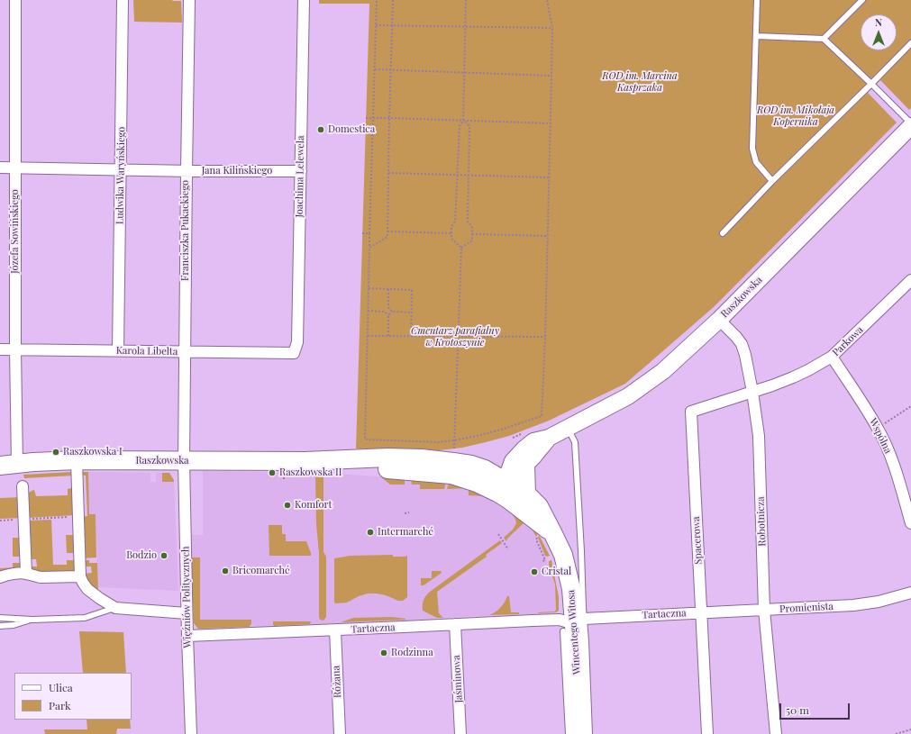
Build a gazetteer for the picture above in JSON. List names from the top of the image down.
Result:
{
  "streets": {
    "main road": ["Raszkowska", "Wincentego Witosa"],
    "street": [
      "Jana Kilińskiego",
      "Ludwika Waryńskiego",
      "Joachima Lelewela",
      "Franciszka Pukackiego",
      "Józefa Sowińskiego",
      "Parkowa",
      "Karola Libelta",
      "Wspólna",
      "Robotnicza",
      "Spacerowa",
      "Więźniów Politycznych",
      "Promienista",
      "Tartaczna",
      "Jaśminowa",
      "Różana"
    ]
  },
  "crossings": [
    ["Jana Kilińskiego", "Ludwika Waryńskiego"],
    ["Jana Kilińskiego", "Joachima Lelewela"],
    ["Jana Kilińskiego", "Franciszka Pukackiego"],
    ["Jana Kilińskiego", "Józefa Sowińskiego"],
    ["Ludwika Waryńskiego", "Karola Libelta"],
    ["Joachima Lelewela", "Karola Libelta"],
    ["Franciszka Pukackiego", "Raszkowska"],
    ["Franciszka Pukackiego", "Karola Libelta"],
    ["Franciszka Pukackiego", "Więźniów Politycznych"],
    ["Józefa Sowińskiego", "Raszkowska"],
    ["Józefa Sowińskiego", "Karola Libelta"],
    ["Raszkowska", "Robotnicza"],
    ["Raszkowska", "Więźniów Politycznych"],
    ["Raszkowska", "Wincentego Witosa"],
    ["Parkowa", "Wspólna"],
    ["Parkowa", "Robotnicza"],
    ["Parkowa", "Spacerowa"],
    ["Robotnicza", "Spacerowa"],
    ["Robotnicza", "Promienista"],
    ["Spacerowa", "Promienista"],
    ["Spacerowa", "Tartaczna"],
    ["Więźniów Politycznych", "Tartaczna"],
    ["Promienista", "Tartaczna"],
    ["Tartaczna", "Wincentego Witosa"],
    ["Tartaczna", "Jaśminowa"],
    ["Tartaczna", "Różana"]
  ],
  "parks": ["ROD im. Marcina Kasprzaka", "ROD im. Mikołaja Kopernika", "Cmentarz parafialny w Krotoszynie"],
  "places": [
    "Domestica",
    "Raszkowska I",
    "Raszkowska II",
    "Komfort",
    "Intermarché",
    "Bodzio",
    "Bricomarché",
    "Cristal",
    "Rodzinna"
  ],
  "legend": ["Ulica", "Park"],
  "scale_bar": "50 m",
  "north": "top"
}
